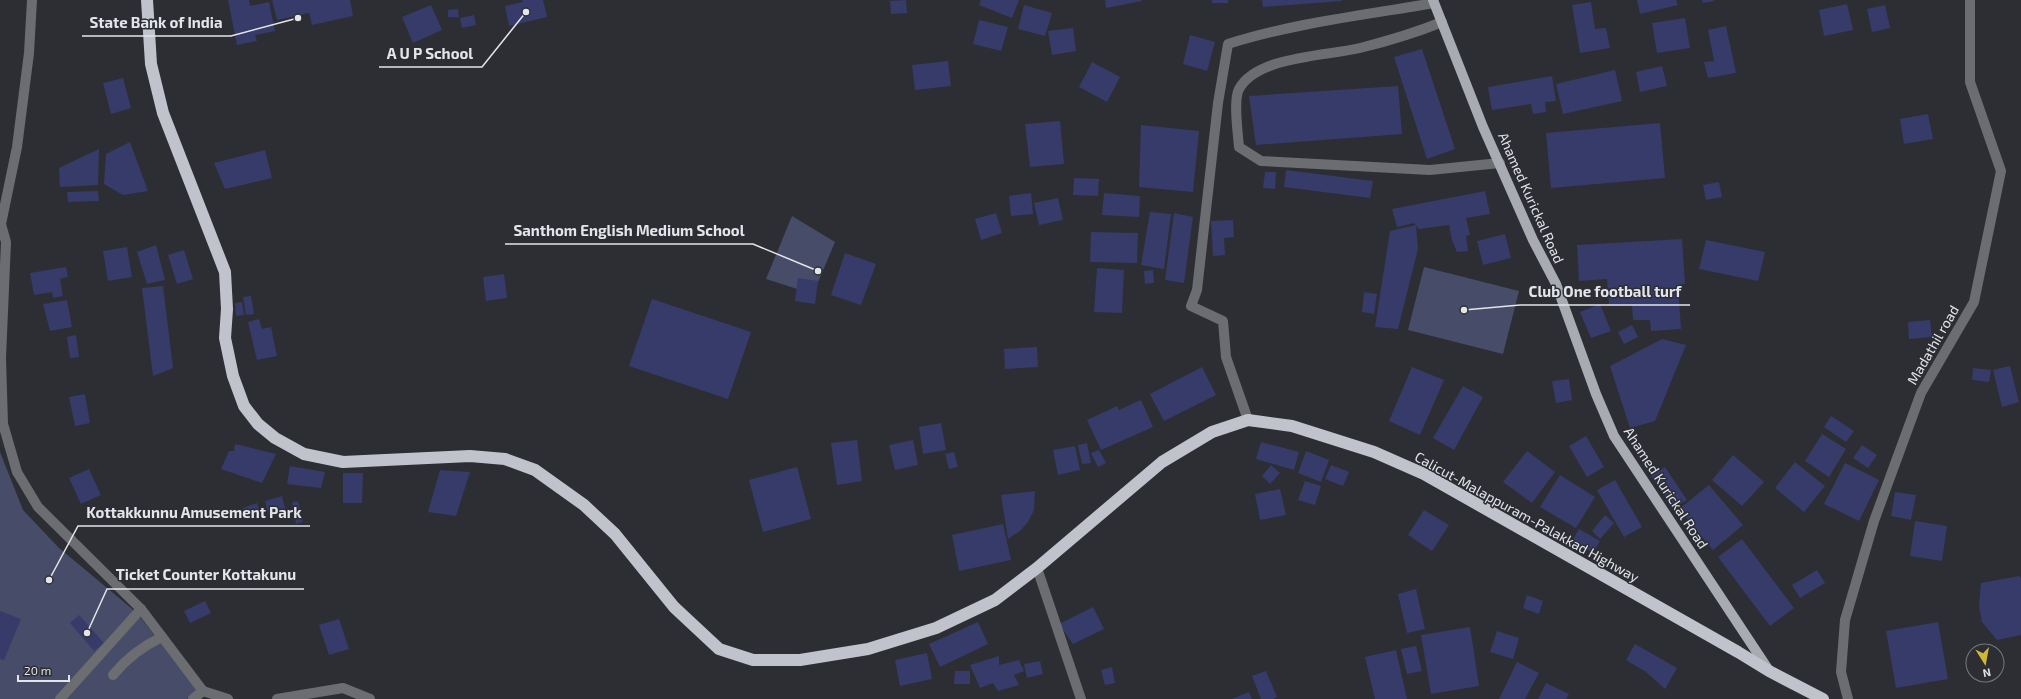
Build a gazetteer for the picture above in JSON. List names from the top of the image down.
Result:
{
  "streets": {
    "highway": ["Calicut-Malappuram-Palakkad Highway"],
    "main road": ["Ahamed Kurickal Road"],
    "street": ["Madathil road"]
  },
  "crossings": [
    ["Ahamed Kurickal Road", "Calicut-Malappuram-Palakkad Highway"]
  ],
  "places": [
    "A U P School",
    "State Bank of India",
    "Santhom English Medium School",
    "Club One football turf",
    "Kottakkunnu Amusement Park",
    "Ticket Counter Kottakunu"
  ],
  "scale_bar": "20 m",
  "north": "bottom"
}
